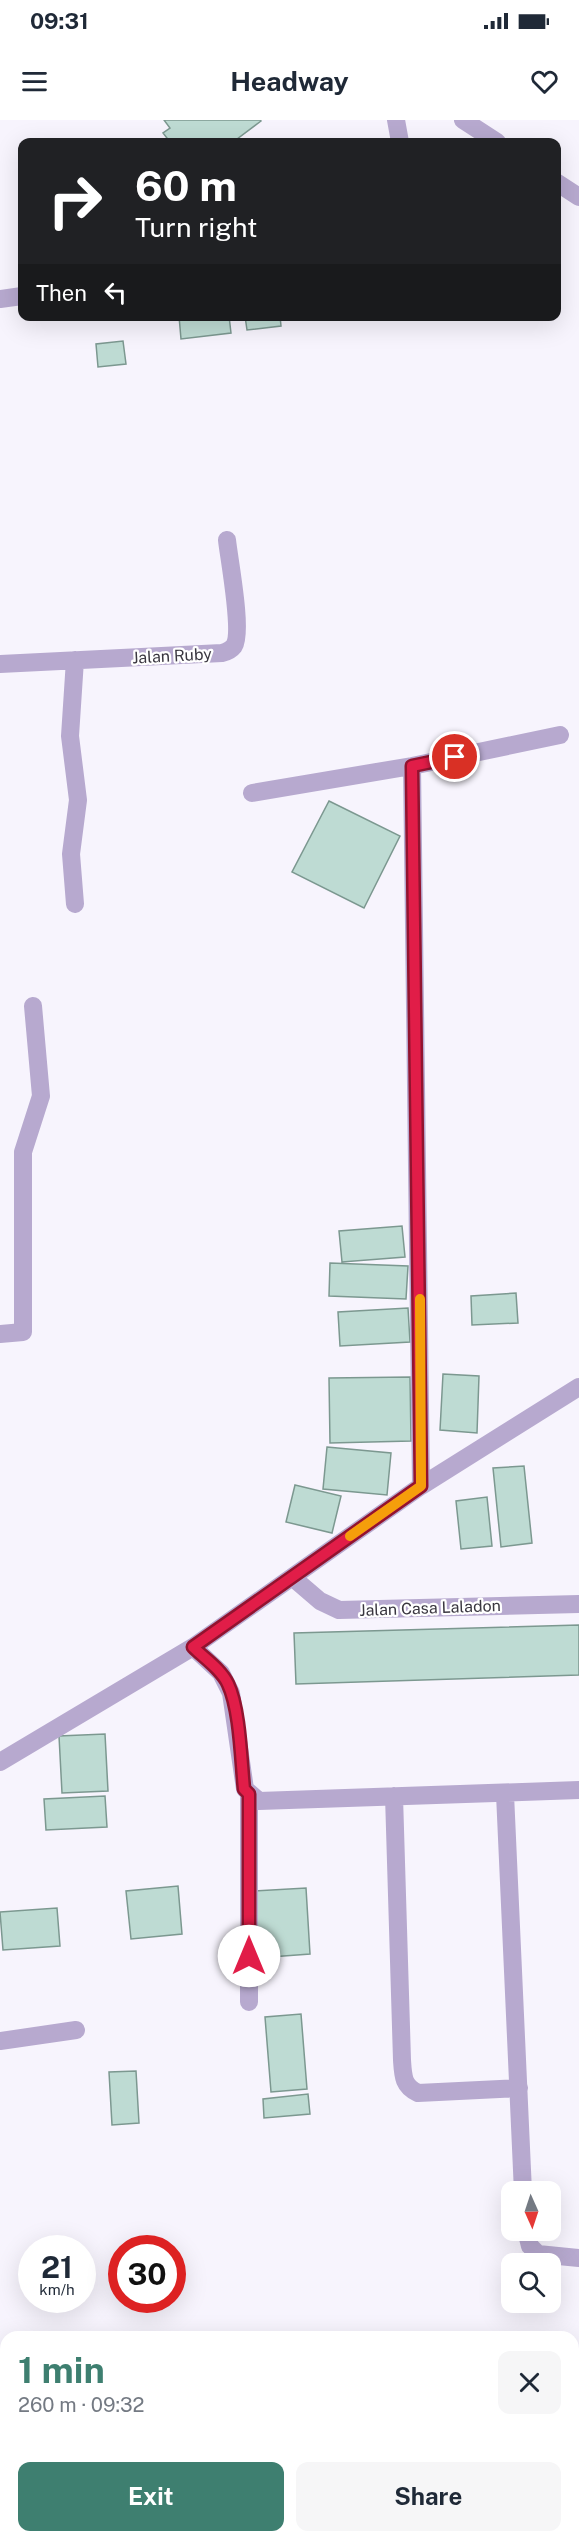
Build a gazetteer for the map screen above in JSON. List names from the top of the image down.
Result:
{
  "streets": {
    "street": ["Jalan Ruby", "Jalan Casa Laladon"]
  },
  "north": "bottom",
  "page": {
    "status": "09:31",
    "header": "Headway",
    "turn": ["60 m", "Turn right"],
    "then": "Then",
    "speed": "21 km/h",
    "limit": "30",
    "heading": ["1 min", "260 m · 09:32"],
    "buttons": ["Exit", "Share"]
  }
}
